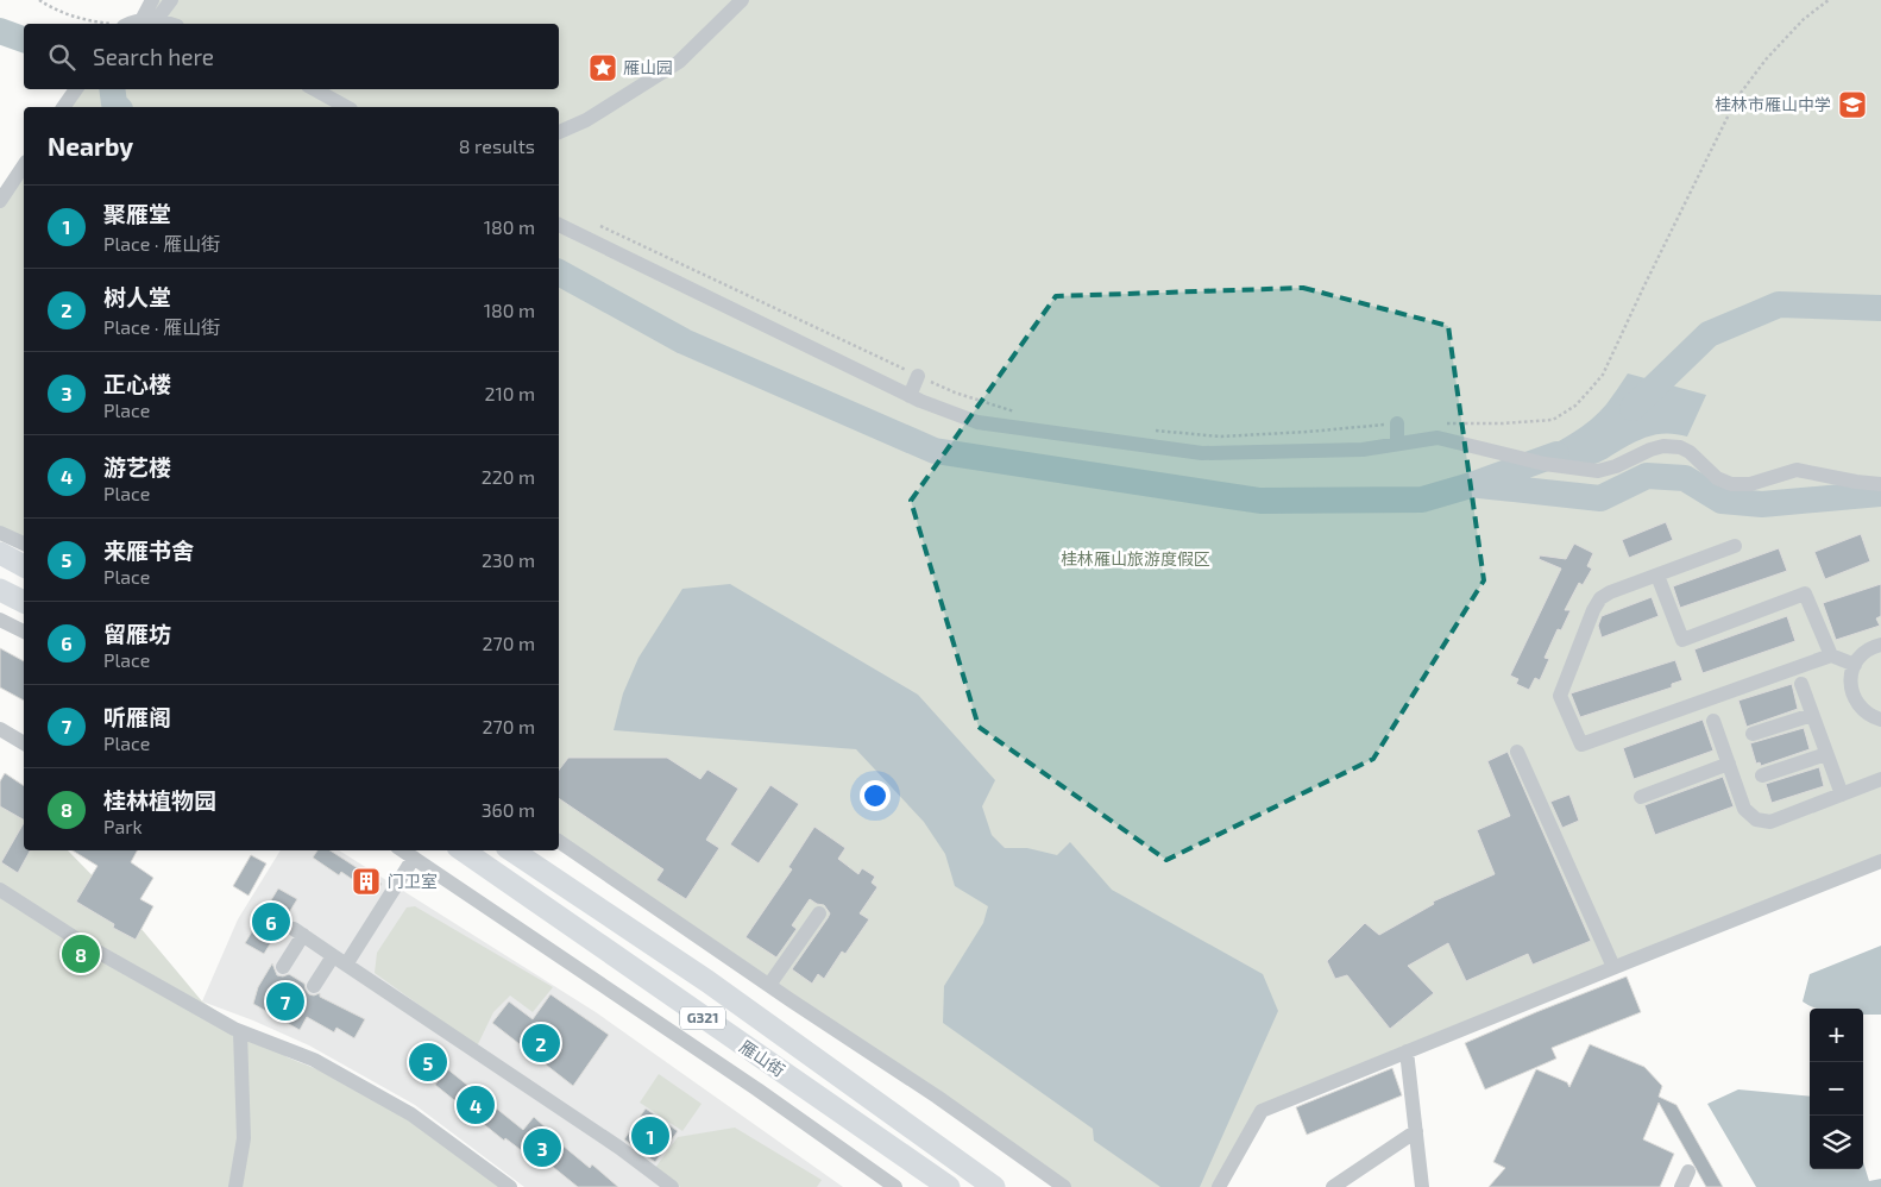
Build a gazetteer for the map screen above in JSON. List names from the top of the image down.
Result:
{
  "streets": {
    "highway": ["G321", "雁山街"]
  },
  "parks": ["桂林雁山旅游度假区"],
  "places": {
    "place": ["雁山园"],
    "school or university": ["桂林市雁山中学"],
    "building": ["门卫室"]
  },
  "page": {
    "search": "Search here",
    "heading": ["Nearby", "8 results"],
    "list": [
      {
        "mark": "1",
        "name": "聚雁堂",
        "note": "Place · 雁山街",
        "value": "180 m"
      },
      {
        "mark": "2",
        "name": "树人堂",
        "note": "Place · 雁山街",
        "value": "180 m"
      },
      {
        "mark": "3",
        "name": "正心楼",
        "note": "Place",
        "value": "210 m"
      },
      {
        "mark": "4",
        "name": "游艺楼",
        "note": "Place",
        "value": "220 m"
      },
      {
        "mark": "5",
        "name": "来雁书舍",
        "note": "Place",
        "value": "230 m"
      },
      {
        "mark": "6",
        "name": "留雁坊",
        "note": "Place",
        "value": "270 m"
      },
      {
        "mark": "7",
        "name": "听雁阁",
        "note": "Place",
        "value": "270 m"
      },
      {
        "mark": "8",
        "name": "桂林植物园",
        "note": "Park",
        "value": "360 m"
      }
    ],
    "pins": [
      "6",
      "8",
      "7",
      "2",
      "5",
      "4",
      "1",
      "3"
    ],
    "map_buttons": ["+", "−"]
  }
}
